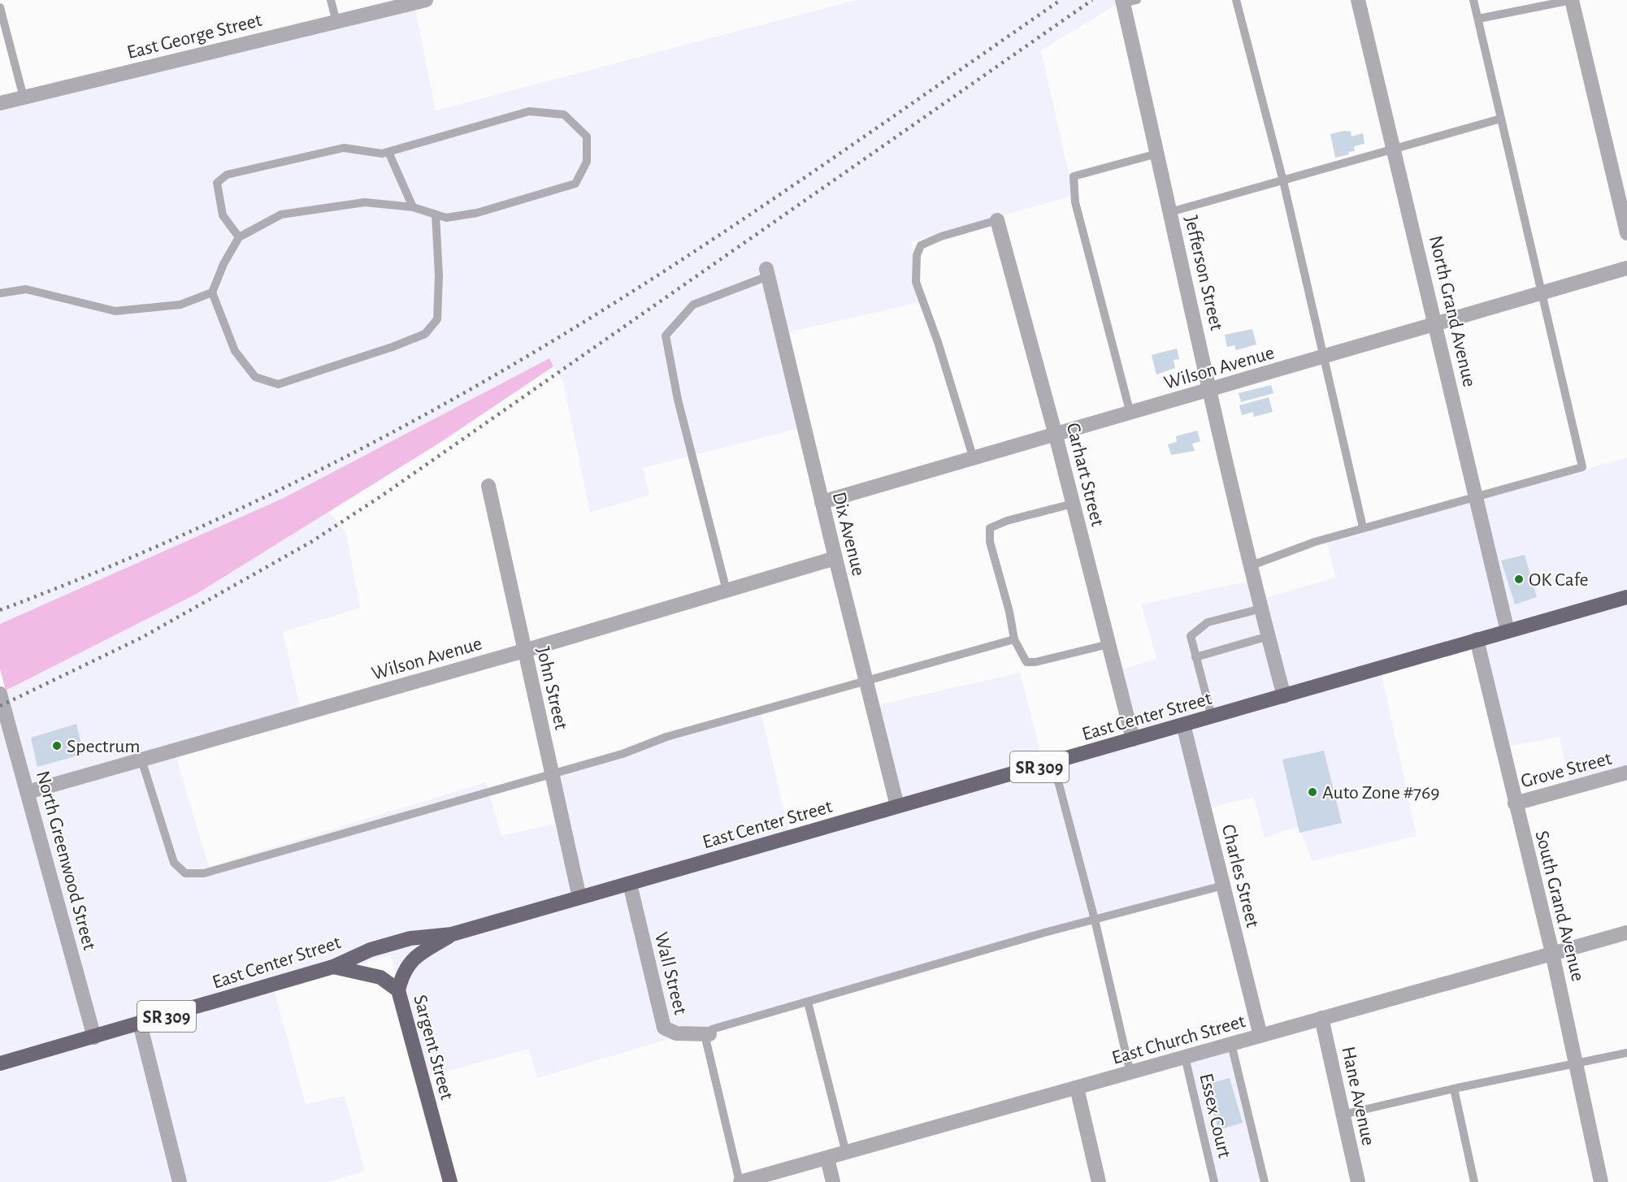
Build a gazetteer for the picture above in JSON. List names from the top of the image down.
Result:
{
  "streets": {
    "main road": ["East Center Street", "SR 309", "Sargent Street"],
    "street": [
      "East George Street",
      "Jefferson Street",
      "North Grand Avenue",
      "Wilson Avenue",
      "Carhart Street",
      "Dix Avenue",
      "John Street",
      "Grove Street",
      "North Greenwood Street",
      "Charles Street",
      "South Grand Avenue",
      "Wall Street",
      "East Church Street",
      "Hane Avenue"
    ],
    "lane": ["Essex Court"]
  },
  "crossings": [
    ["Jefferson Street", "Wilson Avenue"],
    ["Jefferson Street", "East Center Street"],
    ["North Grand Avenue", "Wilson Avenue"],
    ["North Grand Avenue", "East Center Street"],
    ["Wilson Avenue", "Carhart Street"],
    ["Wilson Avenue", "Dix Avenue"],
    ["Wilson Avenue", "John Street"],
    ["Wilson Avenue", "North Greenwood Street"],
    ["Carhart Street", "East Center Street"],
    ["Dix Avenue", "East Center Street"],
    ["John Street", "East Center Street"],
    ["East Center Street", "North Greenwood Street"],
    ["East Center Street", "Charles Street"],
    ["East Center Street", "South Grand Avenue"],
    ["East Center Street", "Wall Street"],
    ["East Center Street", "Sargent Street"],
    ["Grove Street", "South Grand Avenue"],
    ["Charles Street", "East Church Street"],
    ["South Grand Avenue", "East Church Street"],
    ["East Church Street", "Hane Avenue"],
    ["East Church Street", "Essex Court"]
  ],
  "places": ["OK Cafe", "Spectrum", "Auto Zone #769"]
}
